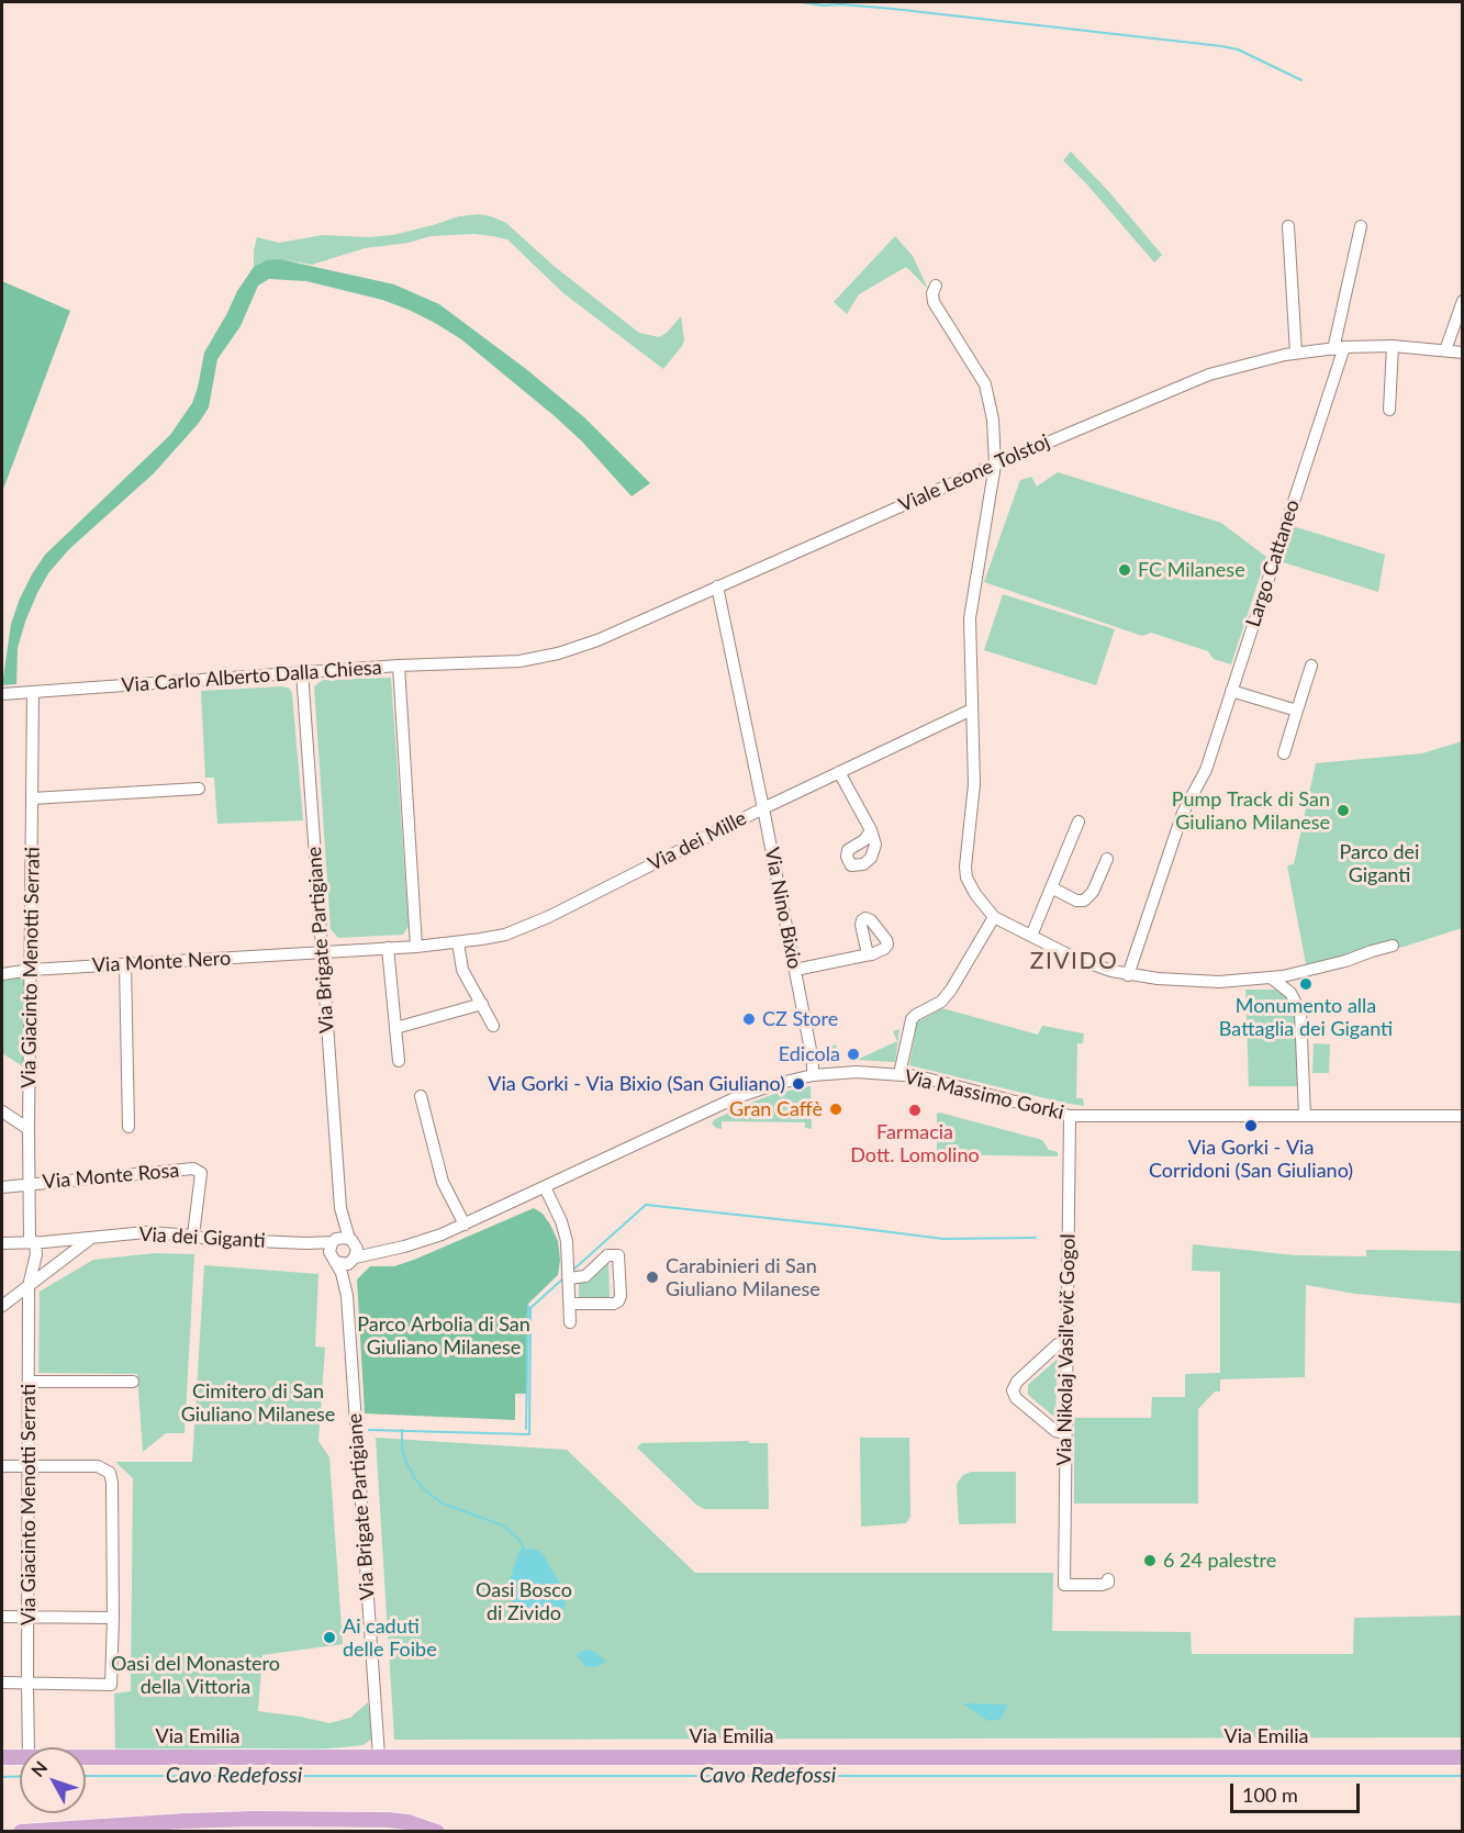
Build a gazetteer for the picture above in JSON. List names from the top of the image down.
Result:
{
  "streets": {
    "main road": ["Via Emilia"],
    "street": [
      "Viale Leone Tolstoj",
      "Largo Cattaneo",
      "Via Carlo Alberto Dalla Chiesa",
      "Via dei Mille",
      "Via Nino Bixio",
      "Via Brigate Partigiane",
      "Via Monte Nero",
      "Via Giacinto Menotti Serrati",
      "Via Massimo Gorki",
      "Via Monte Rosa",
      "Via dei Giganti",
      "Via Nikolaj Vasil'evič Gogol"
    ]
  },
  "crossings": [
    ["Viale Leone Tolstoj", "Largo Cattaneo"],
    ["Viale Leone Tolstoj", "Via Carlo Alberto Dalla Chiesa"],
    ["Viale Leone Tolstoj", "Via Nino Bixio"],
    ["Via Carlo Alberto Dalla Chiesa", "Via Brigate Partigiane"],
    ["Via Carlo Alberto Dalla Chiesa", "Via Giacinto Menotti Serrati"],
    ["Via dei Mille", "Via Nino Bixio"],
    ["Via dei Mille", "Via Brigate Partigiane"],
    ["Via dei Mille", "Via Monte Nero"],
    ["Via Nino Bixio", "Via Massimo Gorki"],
    ["Via Brigate Partigiane", "Via Monte Nero"],
    ["Via Brigate Partigiane", "Via Massimo Gorki"],
    ["Via Brigate Partigiane", "Via dei Giganti"],
    ["Via Brigate Partigiane", "Via Emilia"],
    ["Via Monte Nero", "Via Giacinto Menotti Serrati"],
    ["Via Giacinto Menotti Serrati", "Via Monte Rosa"],
    ["Via Giacinto Menotti Serrati", "Via dei Giganti"],
    ["Via Massimo Gorki", "Via dei Giganti"],
    ["Via Massimo Gorki", "Via Nikolaj Vasil'evič Gogol"],
    ["Via Monte Rosa", "Via dei Giganti"]
  ],
  "districts": ["ZIVIDO"],
  "water": ["Cavo Redefossi"],
  "parks": [
    "Parco dei Giganti",
    "Parco Arbolia di San Giuliano Milanese",
    "Cimitero di San Giuliano Milanese",
    "Oasi Bosco di Zivido",
    "Oasi del Monastero della Vittoria"
  ],
  "places": [
    "FC Milanese",
    "Pump Track di San Giuliano Milanese",
    "Monumento alla Battaglia dei Giganti",
    "CZ Store",
    "Edicola",
    "Via Gorki - Via Bixio (San Giuliano)",
    "Gran Caffè",
    "Farmacia Dott. Lomolino",
    "Via Gorki - Via Corridoni (San Giuliano)",
    "Carabinieri di San Giuliano Milanese",
    "6 24 palestre",
    "Ai caduti delle Foibe"
  ],
  "scale_bar": "100 m",
  "north": "top left"
}
